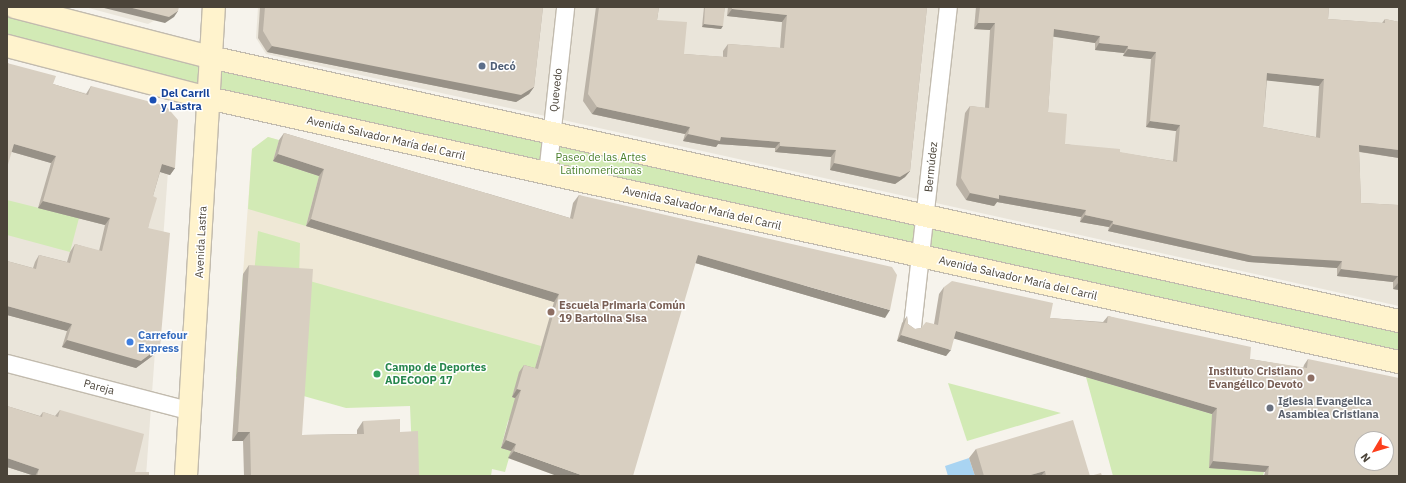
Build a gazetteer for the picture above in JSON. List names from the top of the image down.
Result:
{
  "streets": {
    "street": [
      "Quevedo",
      "Avenida Salvador María del Carril",
      "Bermúdez",
      "Avenida Lastra",
      "Pareja"
    ]
  },
  "crossings": [
    ["Quevedo", "Avenida Salvador María del Carril"],
    ["Avenida Salvador María del Carril", "Bermúdez"],
    ["Avenida Salvador María del Carril", "Avenida Lastra"],
    ["Avenida Lastra", "Pareja"]
  ],
  "parks": ["Paseo de las Artes Latinomericanas"],
  "places": [
    "Decó",
    "Del Carril y Lastra",
    "Escuela Primaria Común 19 Bartolina Sisa",
    "Carrefour Express",
    "Campo de Deportes ADECOOP 17",
    "Instituto Cristiano Evangélico Devoto",
    "Iglesia Evangelica Asamblea Cristiana"
  ],
  "north": "bottom left"
}
